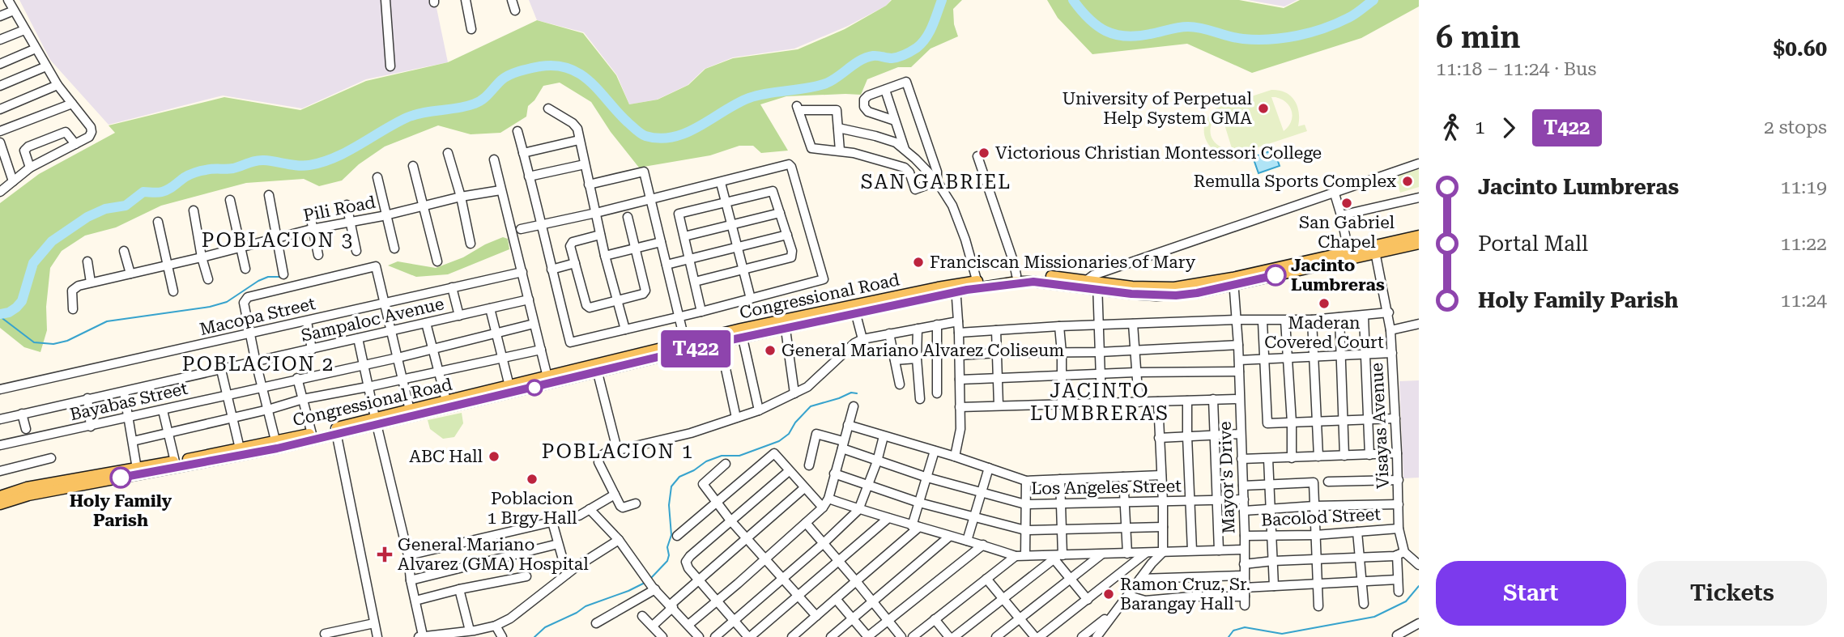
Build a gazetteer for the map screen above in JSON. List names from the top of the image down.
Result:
{
  "streets": {
    "main road": ["Congressional Road"],
    "street": [
      "Pili Road",
      "Macopa Street",
      "Sampaloc Avenue",
      "Bayabas Street",
      "Visayas Avenue",
      "Mayor's Drive",
      "Los Angeles Street",
      "Bacolod Street"
    ]
  },
  "crossings": [
    ["Congressional Road", "Visayas Avenue"],
    ["Congressional Road", "Mayor's Drive"],
    ["Visayas Avenue", "Bacolod Street"],
    ["Mayor's Drive", "Los Angeles Street"],
    ["Mayor's Drive", "Bacolod Street"]
  ],
  "districts": [
    "SAN GABRIEL",
    "POBLACION 3",
    "POBLACION 2",
    "JACINTO LUMBRERAS",
    "POBLACION 1"
  ],
  "places": {
    "other": [
      "University of Perpetual Help System GMA",
      "Victorious Christian Montessori College",
      "Remulla Sports Complex",
      "San Gabriel Chapel",
      "Franciscan Missionaries of Mary",
      "Jacinto Lumbreras",
      "Maderan Covered Court",
      "General Mariano Alvarez Coliseum",
      "ABC Hall",
      "Holy Family Parish",
      "Poblacion 1 Brgy Hall",
      "Ramon Cruz, Sr. Barangay Hall"
    ],
    "health": ["General Mariano Alvarez (GMA) Hospital"]
  },
  "lines": ["bus line T422"],
  "page": {
    "on_map": "T422",
    "heading": ["6 min", "11:18 – 11:24 · Bus", "$0.60"],
    "legs": ["1", "T422", "2 stops"],
    "list": [
      {
        "name": "Jacinto Lumbreras",
        "value": "11:19"
      },
      {
        "name": "Portal Mall",
        "value": "11:22"
      },
      {
        "name": "Holy Family Parish",
        "value": "11:24"
      }
    ],
    "buttons": ["Start", "Tickets"]
  }
}
